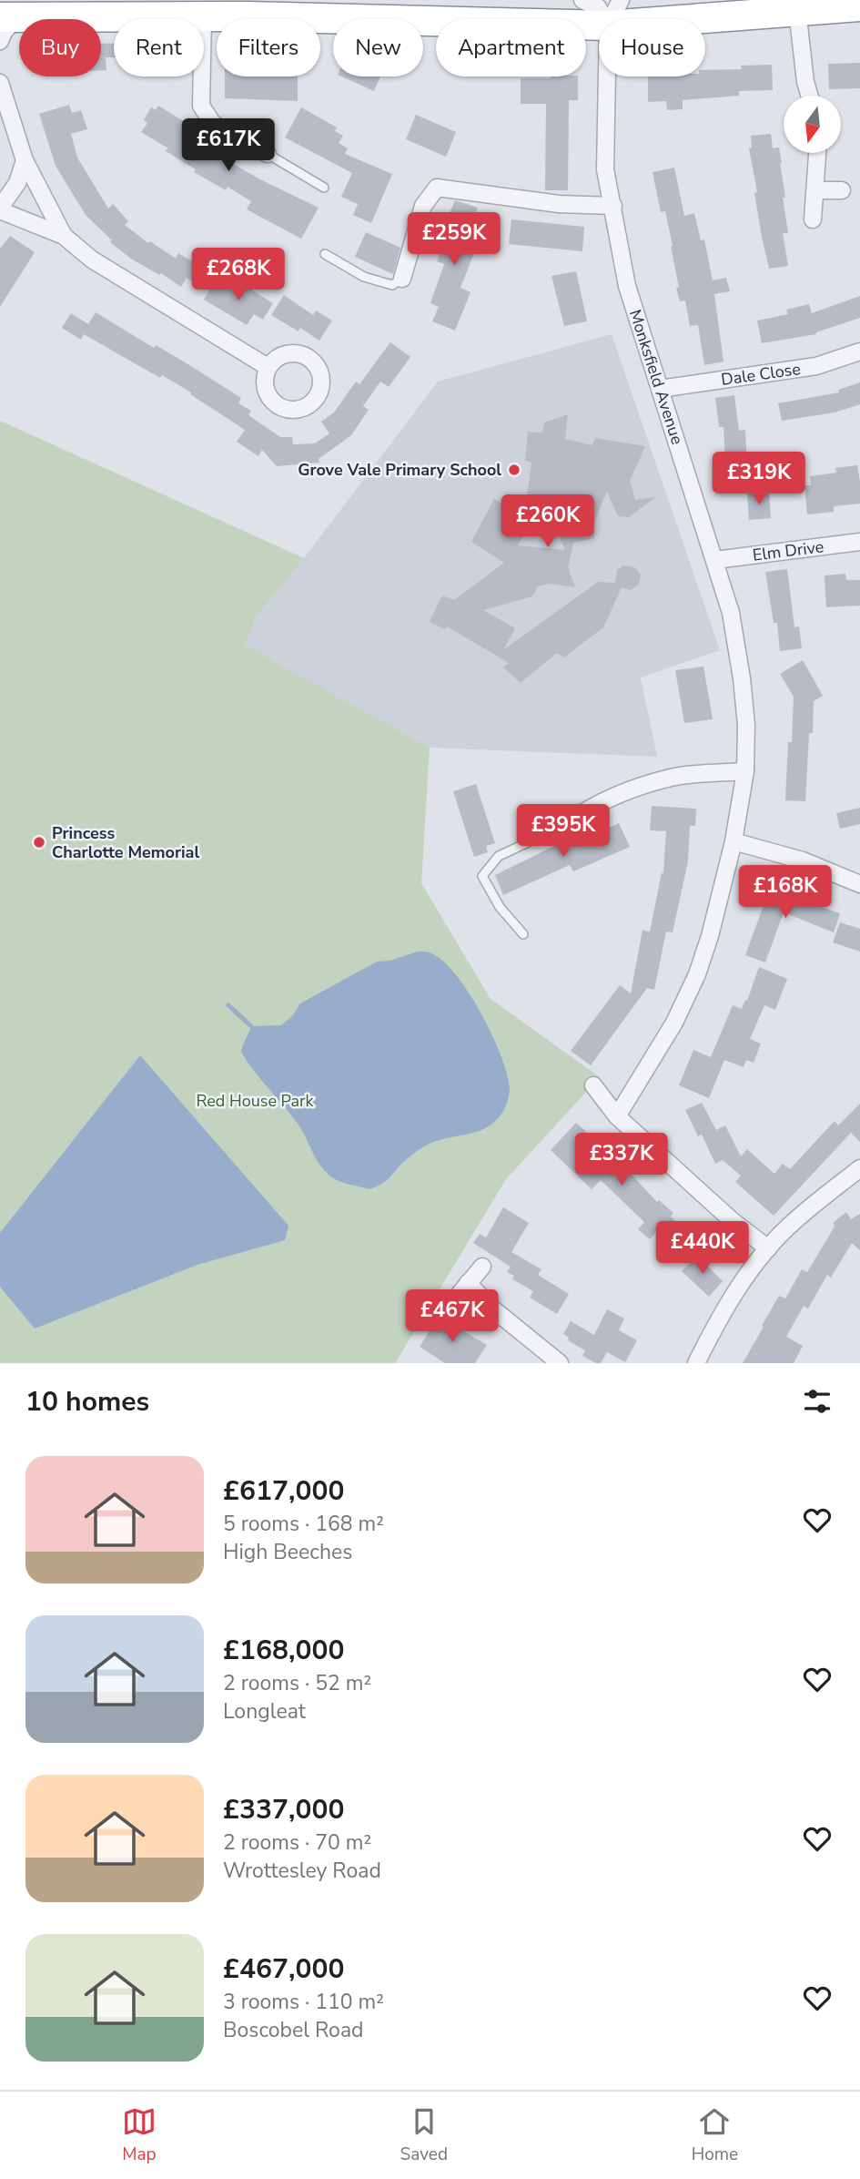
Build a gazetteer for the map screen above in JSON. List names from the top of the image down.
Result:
{
  "streets": {
    "street": ["Dale Close", "Monksfield Avenue", "Elm Drive"]
  },
  "crossings": [
    ["Dale Close", "Monksfield Avenue"],
    ["Monksfield Avenue", "Elm Drive"]
  ],
  "parks": ["Red House Park"],
  "places": ["Grove Vale Primary School", "Princess Charlotte Memorial"],
  "north": "bottom",
  "page": {
    "chip": [
      "Buy",
      "Rent",
      "Filters",
      "New",
      "Apartment",
      "House"
    ],
    "price": [
      "£617K",
      "£259K",
      "£268K",
      "£319K",
      "£260K",
      "£395K",
      "£168K",
      "£337K",
      "£440K",
      "£467K"
    ],
    "heading": "10 homes",
    "list": [
      {
        "name": "£617,000",
        "note": "5 rooms · 168 m² · High Beeches"
      },
      {
        "name": "£168,000",
        "note": "2 rooms · 52 m² · Longleat"
      },
      {
        "name": "£337,000",
        "note": "2 rooms · 70 m² · Wrottesley Road"
      },
      {
        "name": "£467,000",
        "note": "3 rooms · 110 m² · Boscobel Road"
      }
    ],
    "tabs": ["Map", "Saved", "Home"]
  }
}
